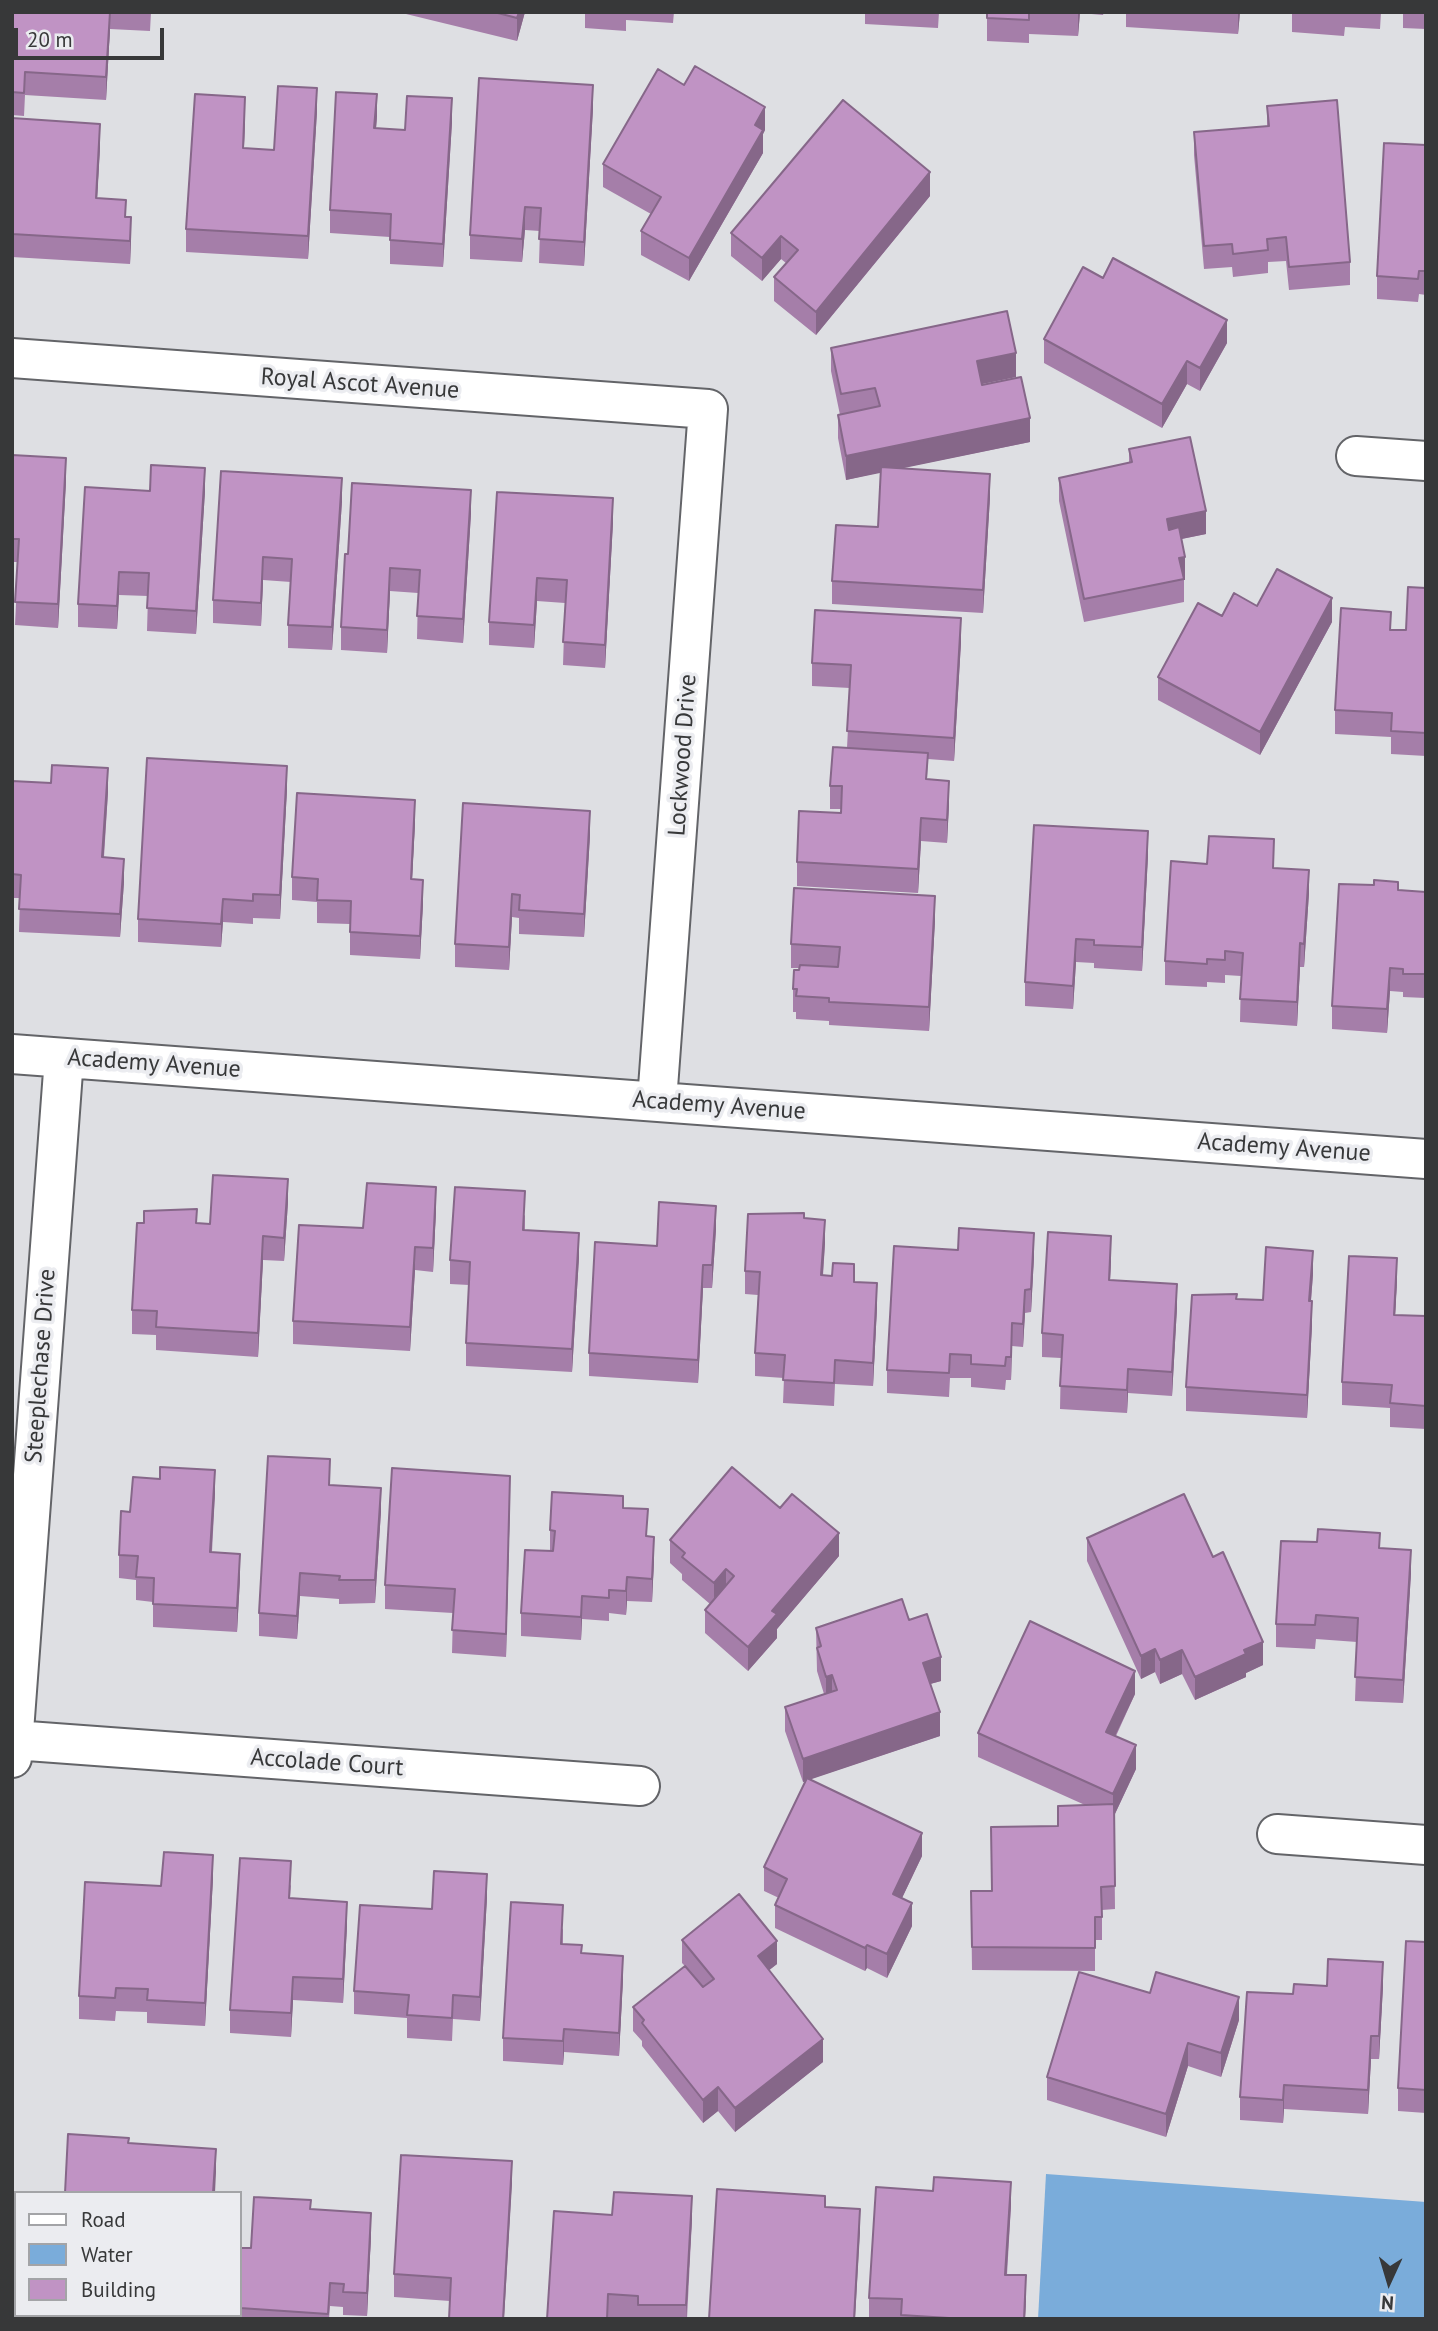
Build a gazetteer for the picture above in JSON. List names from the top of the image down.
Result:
{
  "streets": {
    "street": [
      "Royal Ascot Avenue",
      "Lockwood Drive",
      "Academy Avenue",
      "Steeplechase Drive",
      "Accolade Court"
    ]
  },
  "crossings": [
    ["Royal Ascot Avenue", "Lockwood Drive"],
    ["Lockwood Drive", "Academy Avenue"],
    ["Academy Avenue", "Steeplechase Drive"],
    ["Steeplechase Drive", "Accolade Court"]
  ],
  "legend": ["Road", "Water", "Building"],
  "scale_bar": "20 m",
  "north": "bottom"
}
